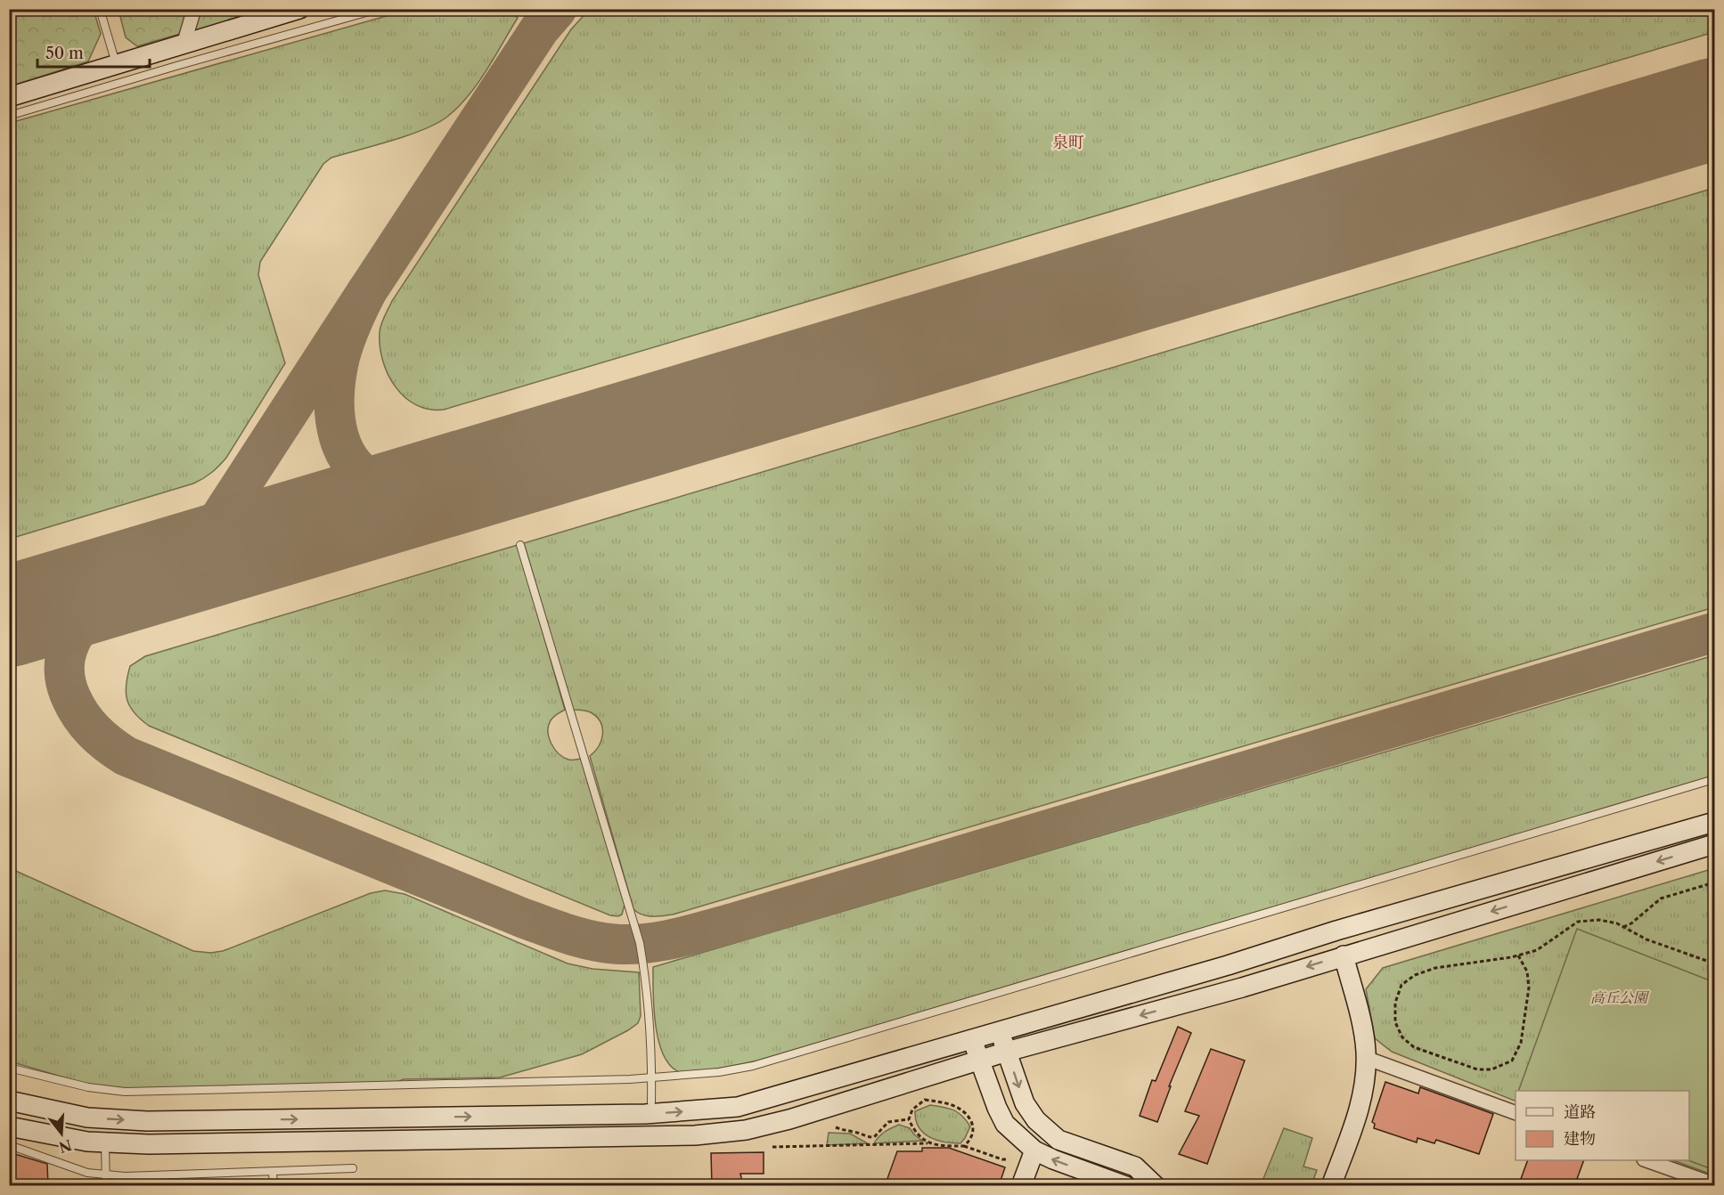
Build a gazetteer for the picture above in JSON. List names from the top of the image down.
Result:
{
  "districts": ["泉町"],
  "parks": ["高丘公園"],
  "legend": ["道路", "建物"],
  "scale_bar": "50 m",
  "north": "bottom"
}
